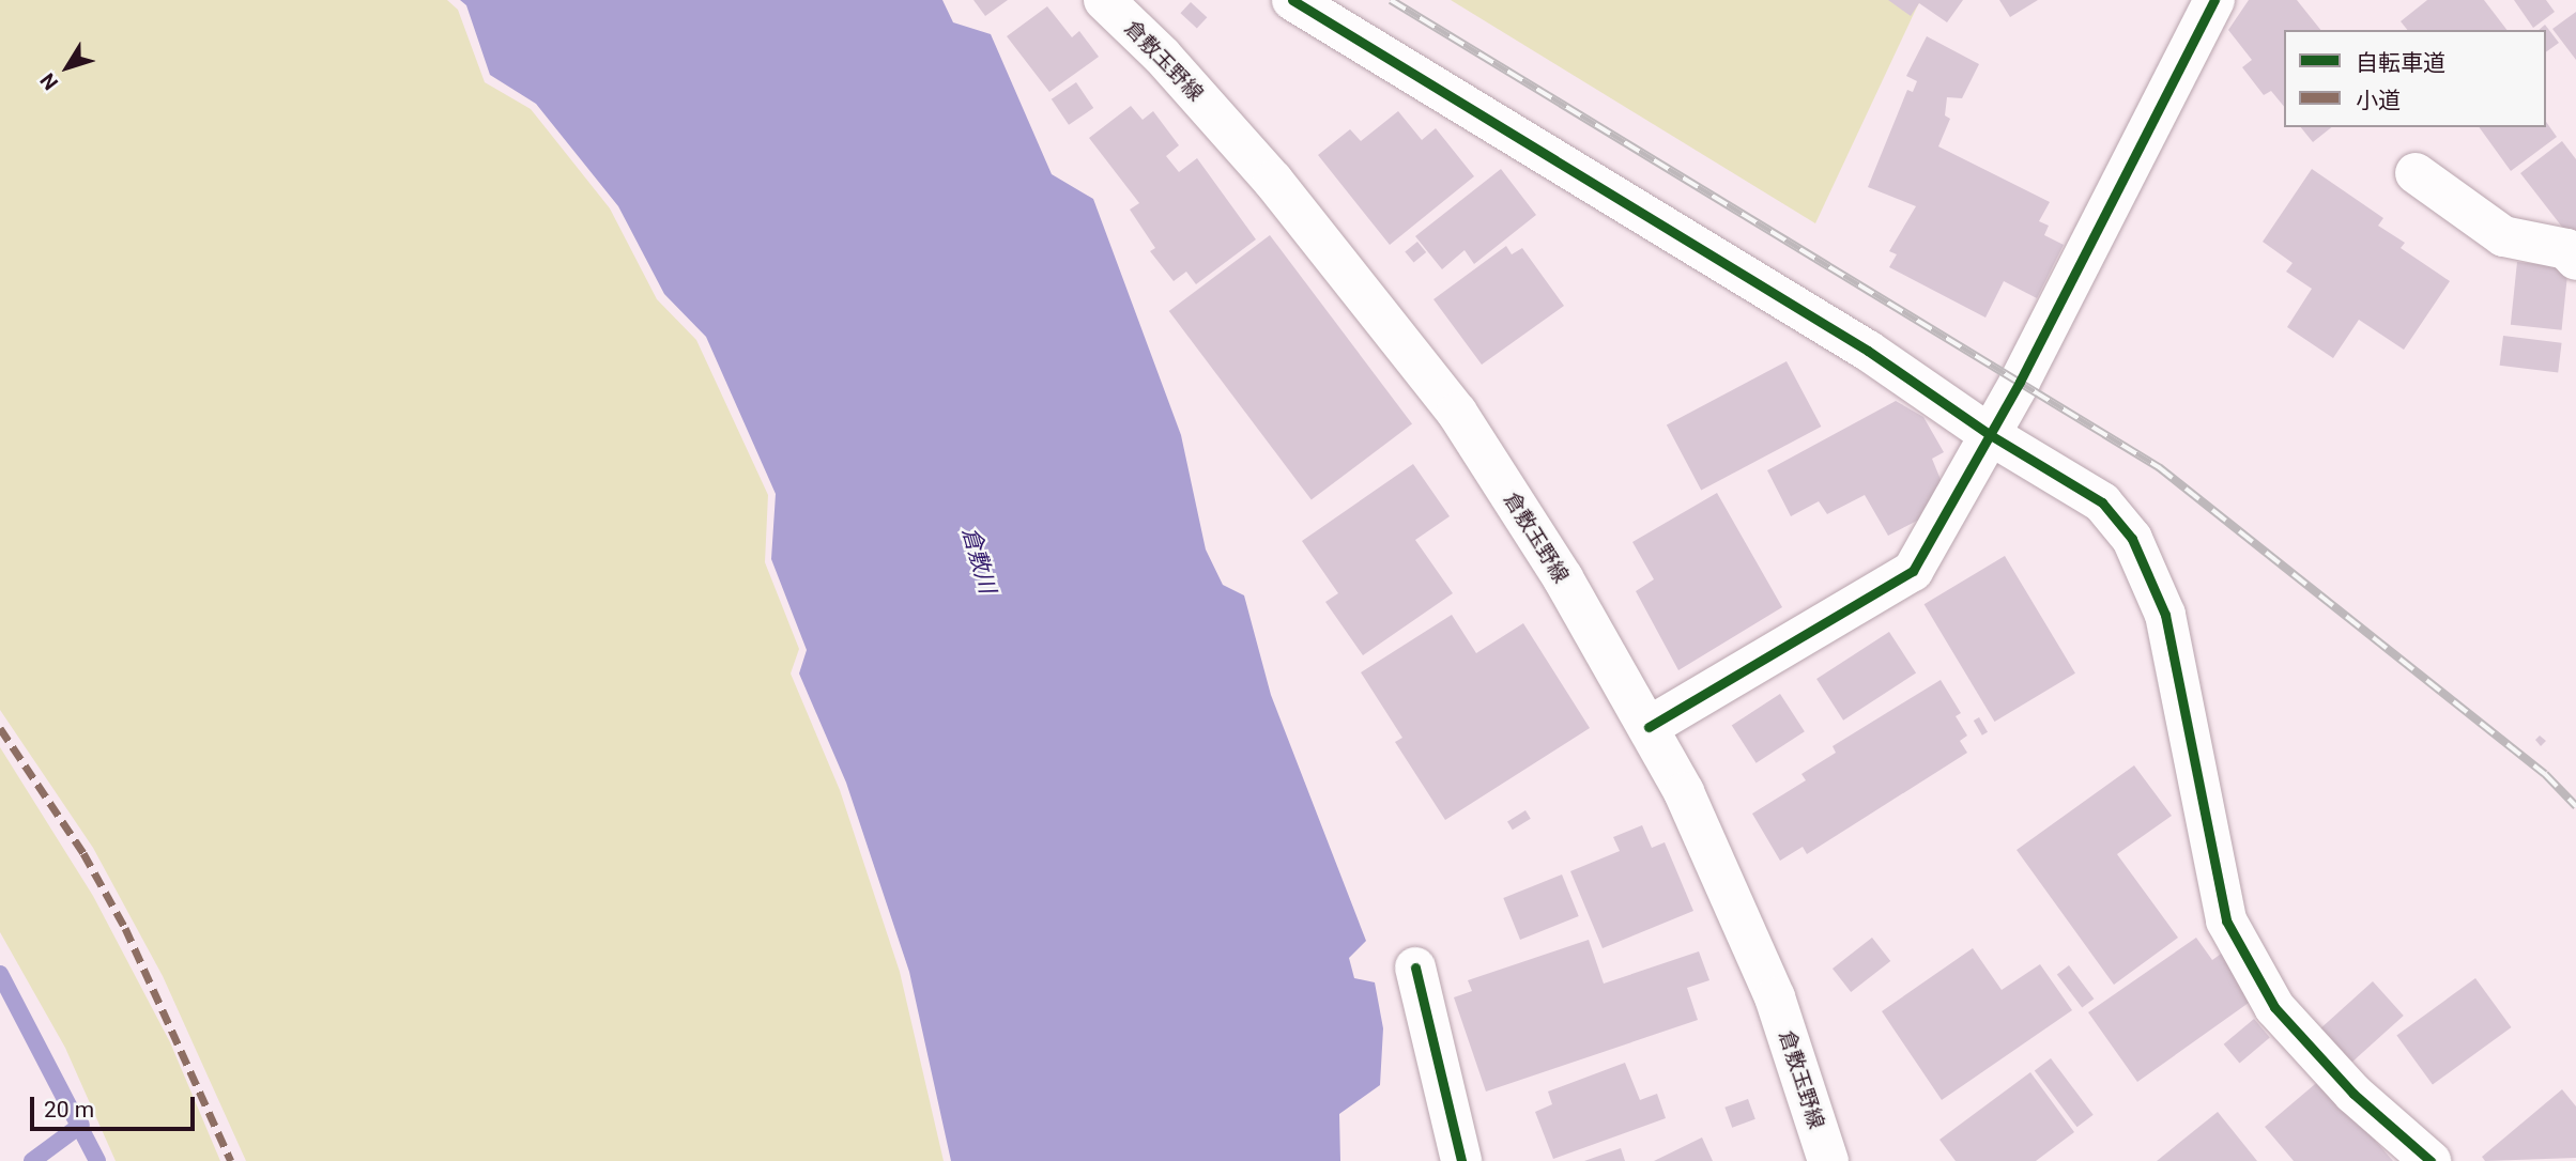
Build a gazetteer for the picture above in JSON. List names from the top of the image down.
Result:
{
  "streets": {
    "street": ["倉敷玉野線"]
  },
  "water": ["倉敷川"],
  "legend": ["自転車道", "小道"],
  "scale_bar": "20 m",
  "north": "bottom left"
}
